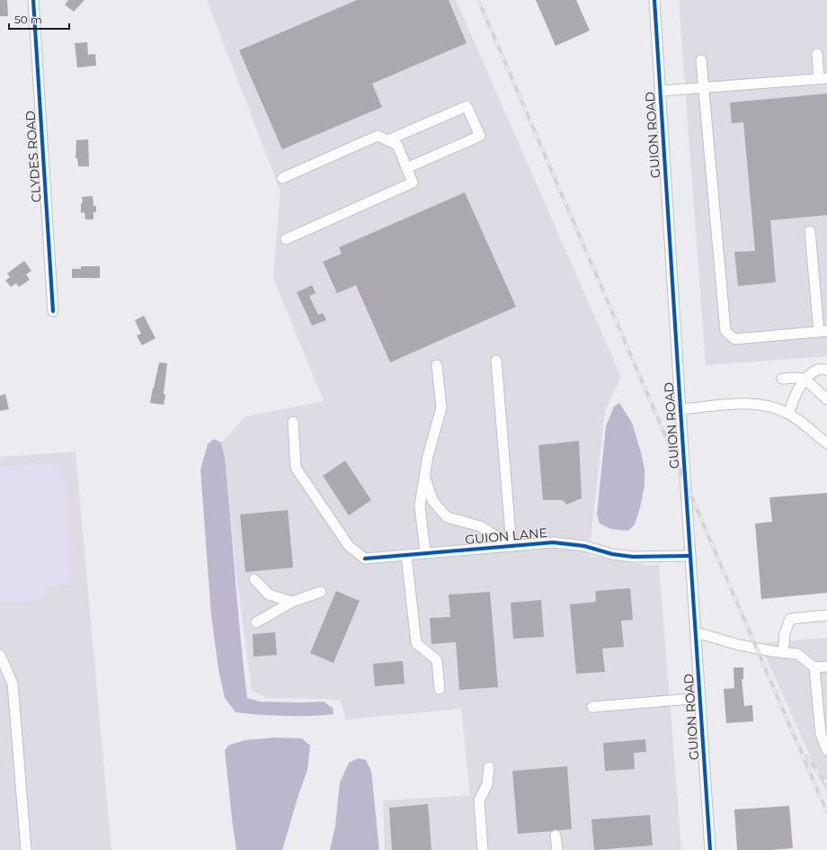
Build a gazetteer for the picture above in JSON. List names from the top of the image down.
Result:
{
  "streets": {
    "street": ["GUION ROAD", "CLYDES ROAD", "GUION LANE"]
  },
  "crossings": [
    ["GUION ROAD", "GUION LANE"]
  ],
  "scale_bar": "50 m"
}
